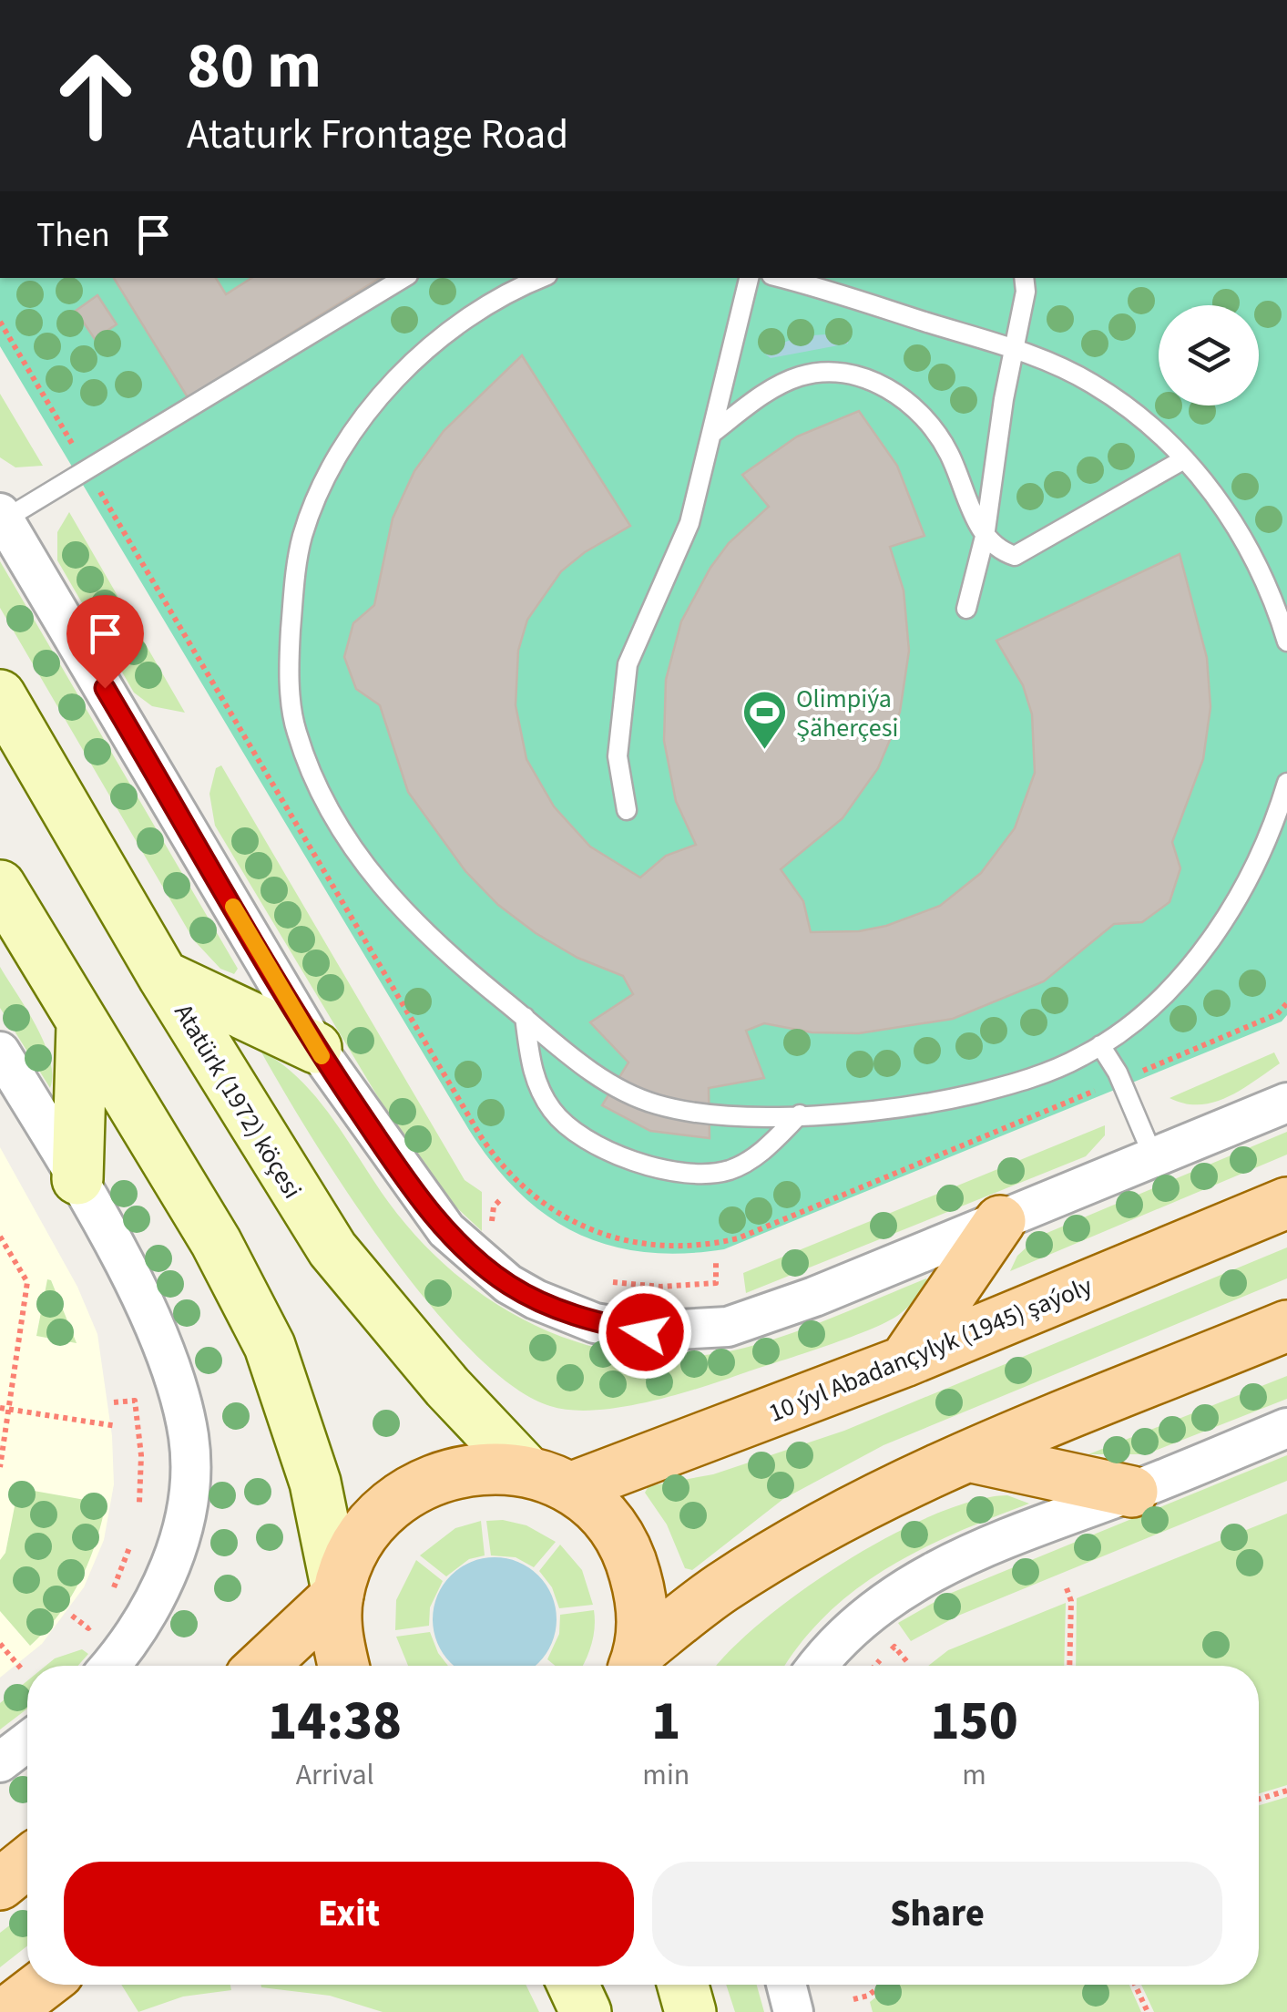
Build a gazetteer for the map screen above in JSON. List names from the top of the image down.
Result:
{
  "streets": {
    "main road": ["Atatürk (1972) köçesi", "10 ýyl Abadançylyk (1945) şaýoly"]
  },
  "crossings": [
    ["Atatürk (1972) köçesi", "10 ýyl Abadançylyk (1945) şaýoly"]
  ],
  "places": {
    "sports": ["Olimpiýa Şäherçesi"]
  },
  "page": {
    "turn": ["80 m", "Ataturk Frontage Road"],
    "then": "Then",
    "eta": [
      "14:38",
      "Arrival",
      "1",
      "min",
      "150",
      "m"
    ],
    "buttons": ["Exit", "Share"]
  }
}
